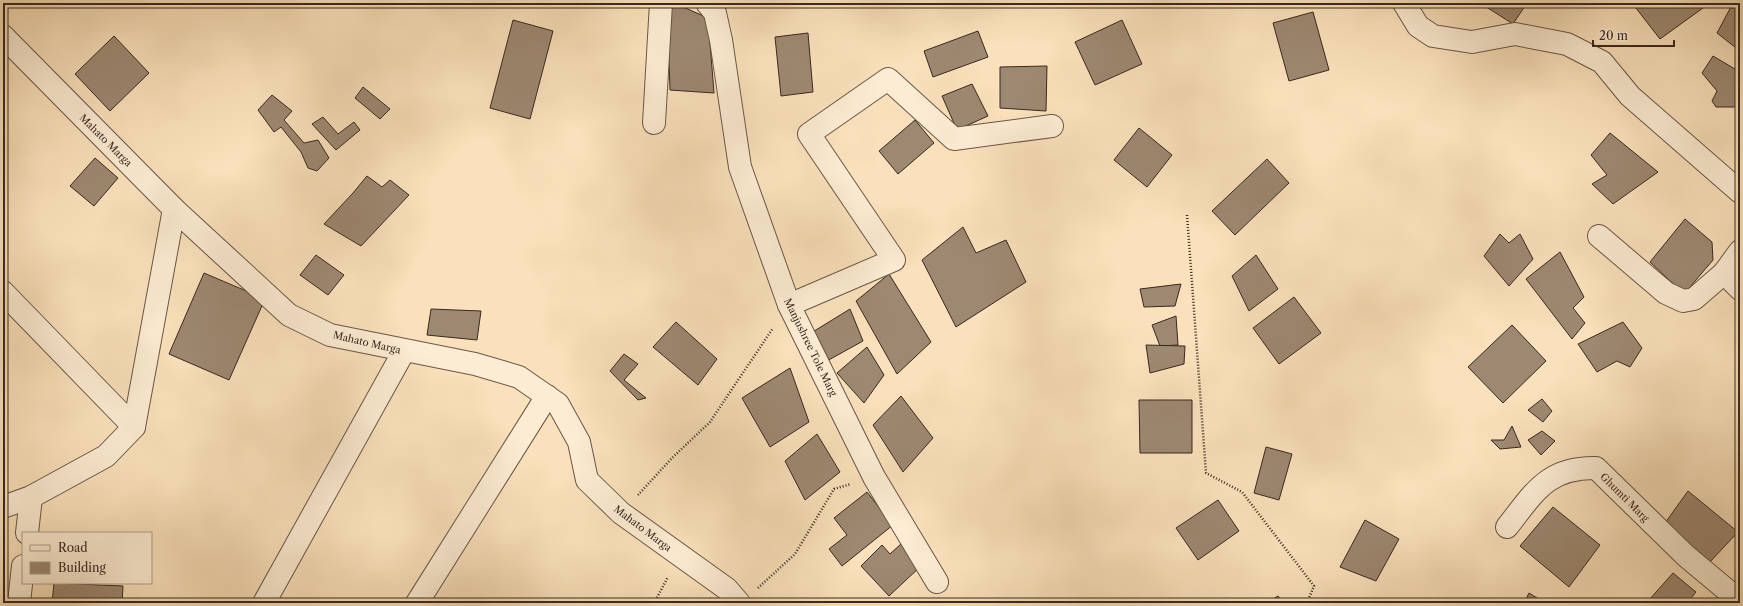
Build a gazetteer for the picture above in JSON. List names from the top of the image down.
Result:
{
  "streets": {
    "street": ["Mahato Marga", "Manjushree Tole Marg", "Ghumti Marg"]
  },
  "legend": ["Road", "Building"],
  "scale_bar": "20 m"
}
